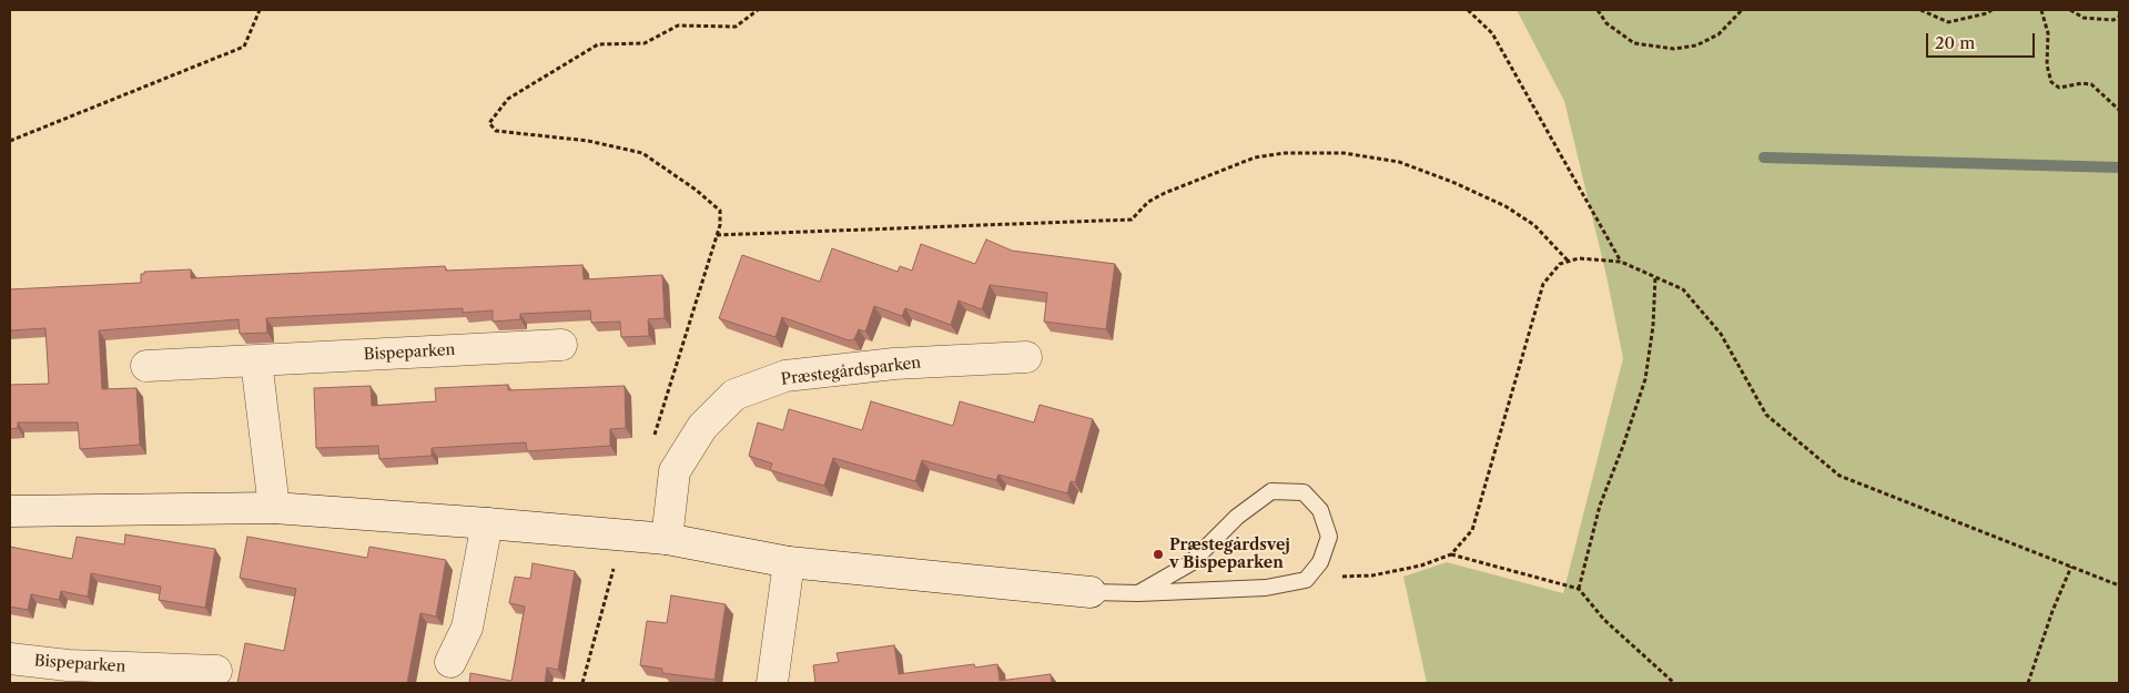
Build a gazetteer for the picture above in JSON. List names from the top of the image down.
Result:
{
  "streets": {
    "street": ["Bispeparken", "Præstegårdsparken"]
  },
  "places": ["Præstegårdsvej v Bispeparken"],
  "scale_bar": "20 m"
}
